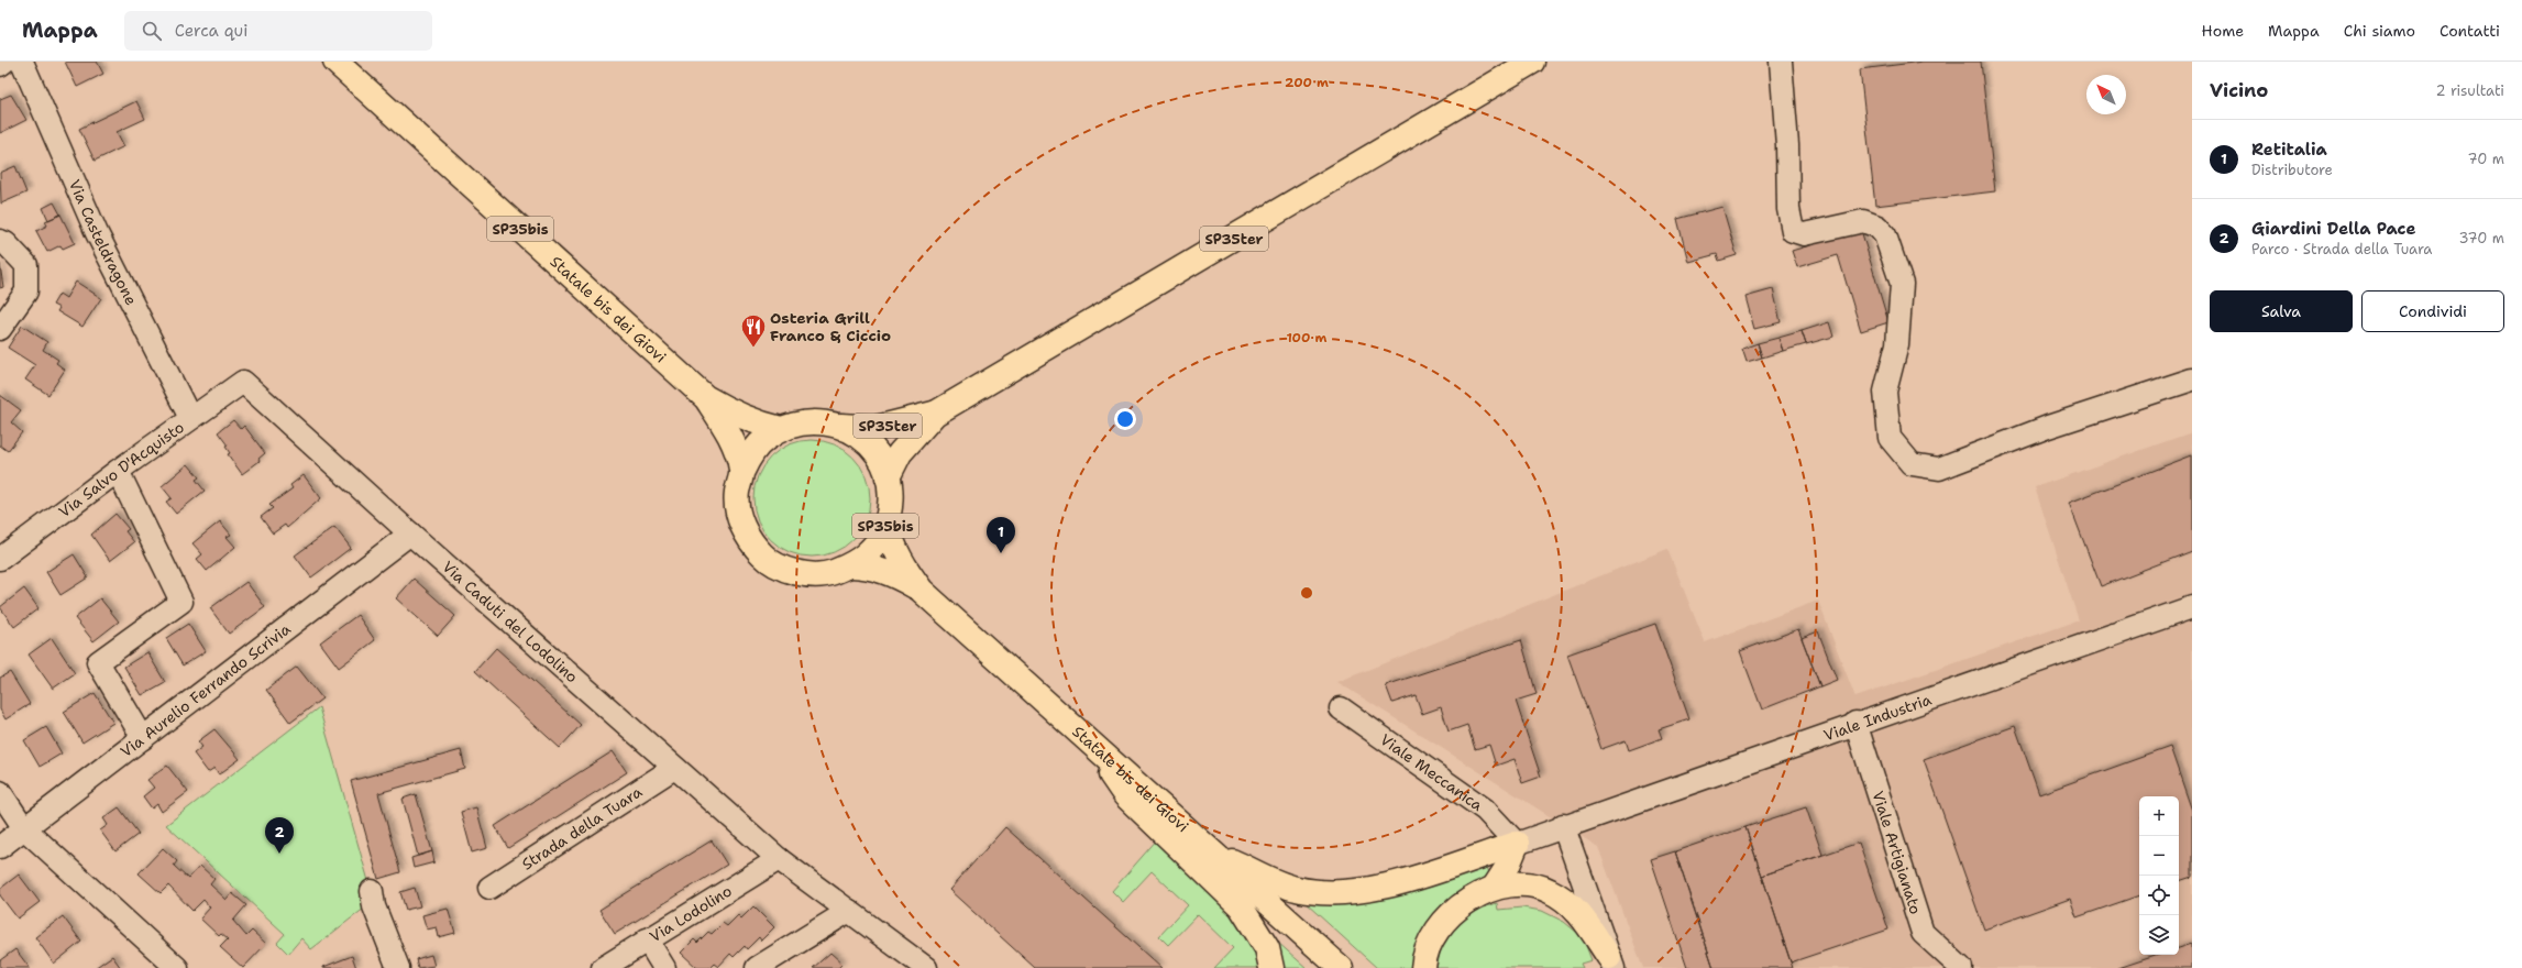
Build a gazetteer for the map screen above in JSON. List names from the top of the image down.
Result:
{
  "streets": {
    "main road": ["SP35bis", "SP35ter", "Statale bis dei Giovi"],
    "street": [
      "Via Casteldragone",
      "Via Salvo D'Acquisto",
      "Via Caduti del Lodolino",
      "Via Aurelio Ferrando Scrivia",
      "Viale Industria",
      "Viale Meccanica",
      "Strada della Tuara",
      "Viale Artigianato",
      "Via Lodolino"
    ]
  },
  "crossings": [
    ["SP35ter", "Statale bis dei Giovi"],
    ["Via Casteldragone", "Via Salvo D'Acquisto"],
    ["Via Salvo D'Acquisto", "Via Caduti del Lodolino"],
    ["Via Caduti del Lodolino", "Via Aurelio Ferrando Scrivia"],
    ["Via Caduti del Lodolino", "Strada della Tuara"],
    ["Via Caduti del Lodolino", "Via Lodolino"],
    ["Viale Industria", "Viale Meccanica"],
    ["Viale Industria", "Viale Artigianato"]
  ],
  "places": {
    "restaurant": ["Osteria Grill Franco & Ciccio"]
  },
  "north": "top left",
  "page": {
    "header": "Mappa",
    "search": "Cerca qui",
    "nav": [
      "Home",
      "Mappa",
      "Chi siamo",
      "Contatti"
    ],
    "heading": ["Vicino", "2 risultati"],
    "list": [
      {
        "mark": "1",
        "name": "Retitalia",
        "note": "Distributore",
        "value": "70 m"
      },
      {
        "mark": "2",
        "name": "Giardini Della Pace",
        "note": "Parco · Strada della Tuara",
        "value": "370 m"
      }
    ],
    "buttons": ["Salva", "Condividi"],
    "pins": ["1", "2"],
    "map_buttons": ["+", "−"]
  },
  "rings": ["200 m", "100 m"]
}
